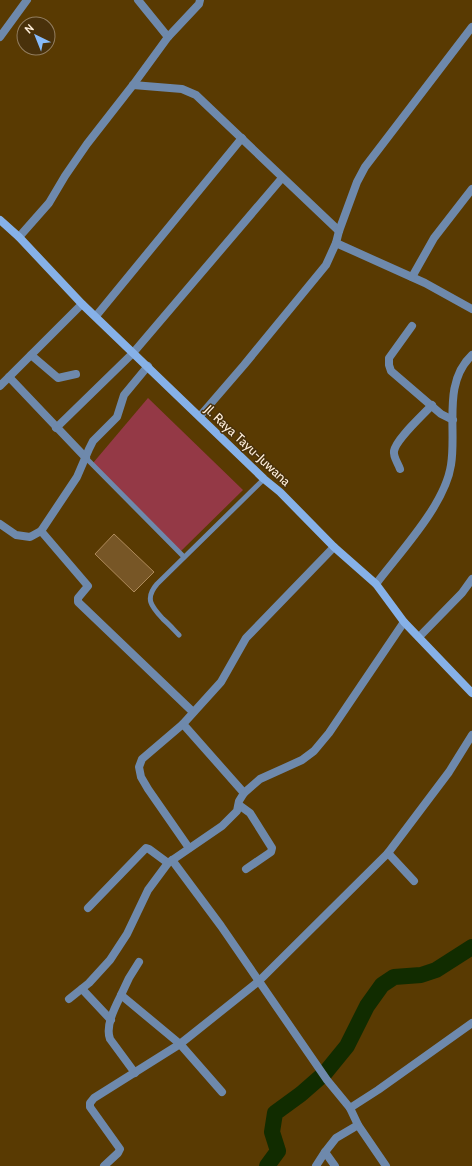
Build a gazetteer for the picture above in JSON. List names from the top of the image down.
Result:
{
  "streets": {
    "main road": ["Jl. Raya Tayu-Juwana"]
  },
  "north": "top left"
}
